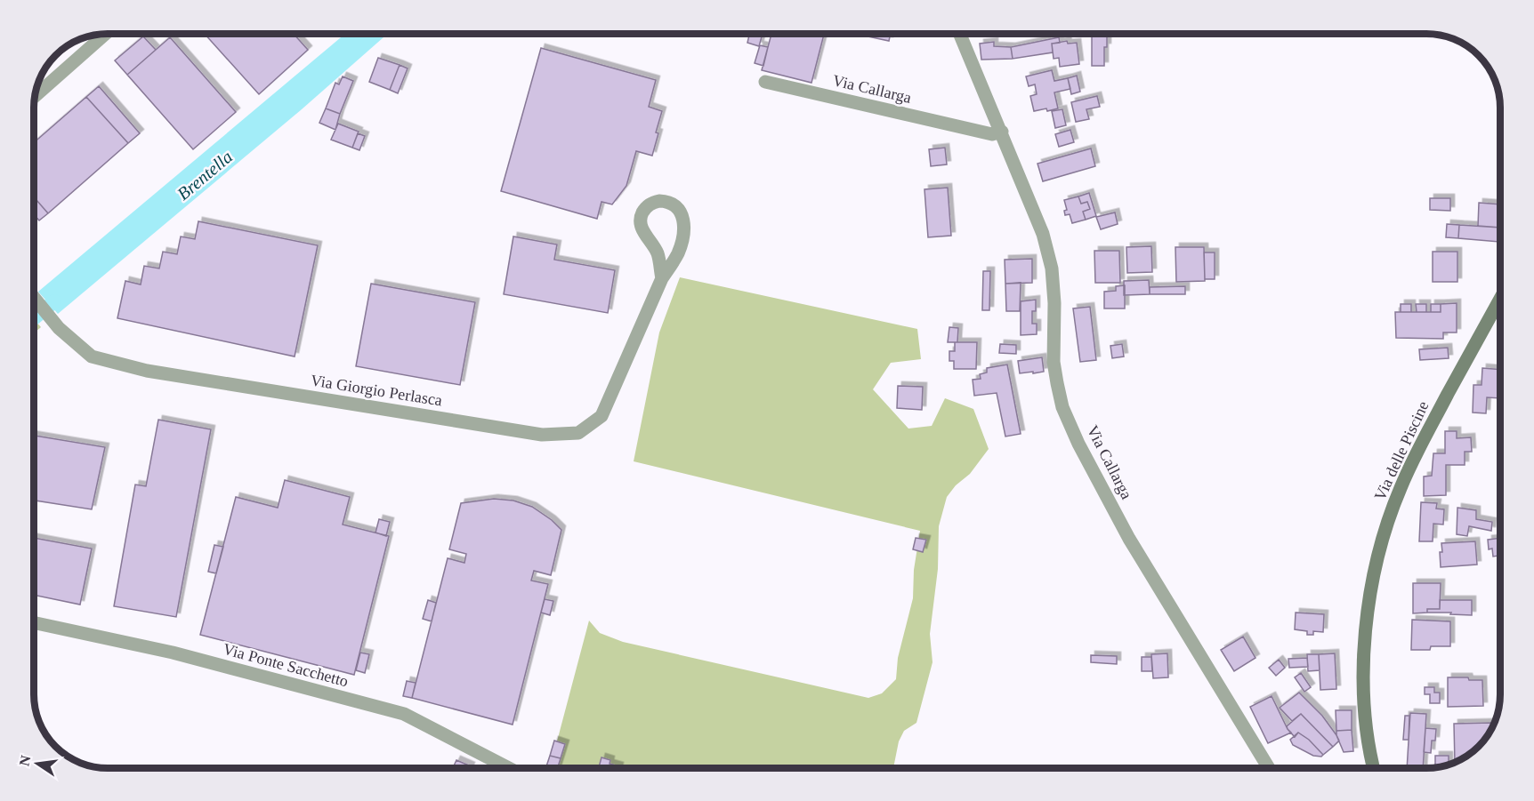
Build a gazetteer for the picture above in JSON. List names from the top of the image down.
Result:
{
  "streets": {
    "street": [
      "Via Callarga",
      "Via Giorgio Perlasca",
      "Via delle Piscine",
      "Via Ponte Sacchetto"
    ]
  },
  "water": ["Brentella"],
  "north": "left"
}
